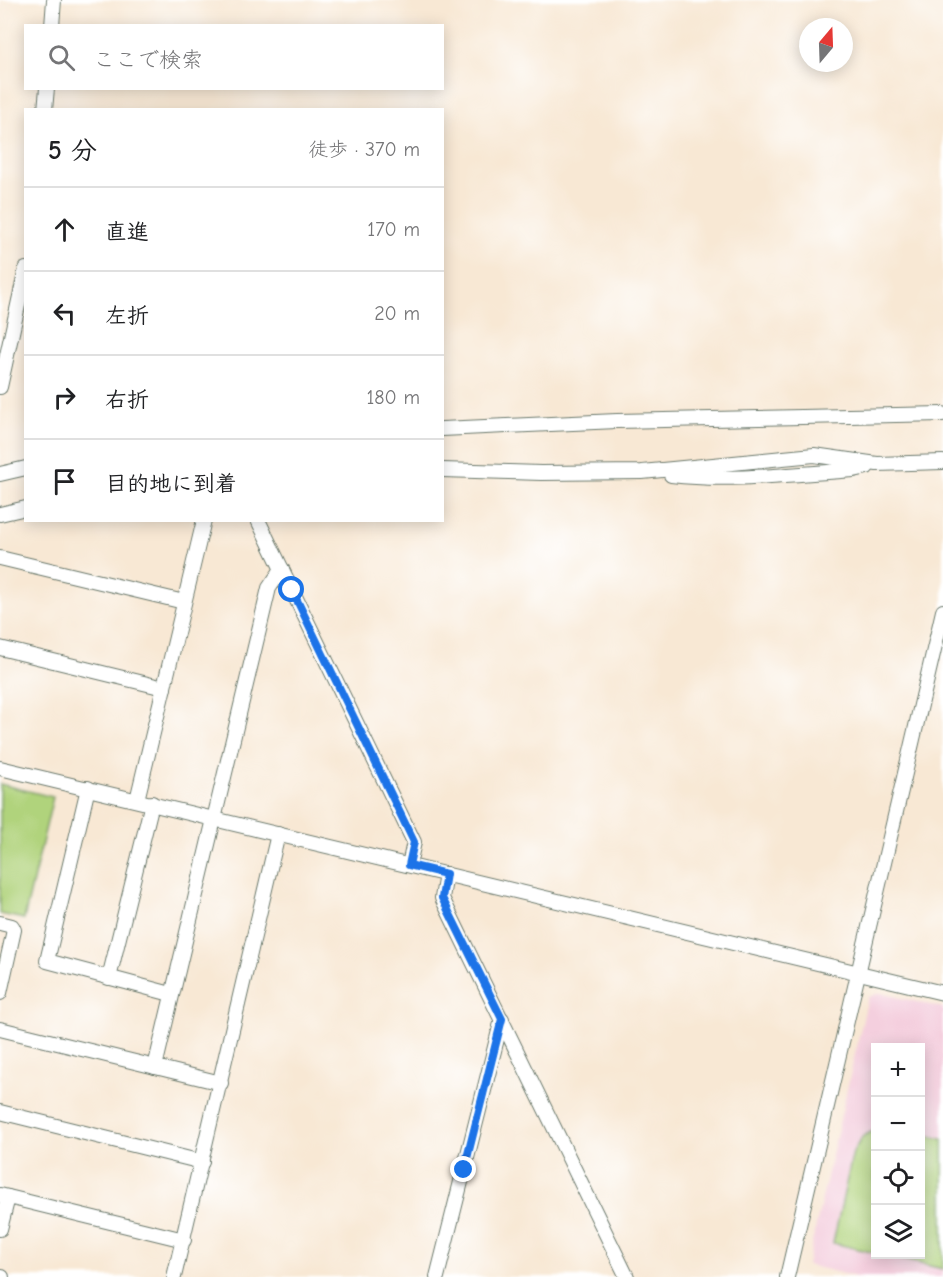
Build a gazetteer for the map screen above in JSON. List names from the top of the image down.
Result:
{
  "north": "top",
  "page": {
    "search": "ここで検索",
    "heading": ["5 分", "徒歩 · 370 m"],
    "list": [
      ["直進", "170 m"],
      ["左折", "20 m"],
      ["右折", "180 m"],
      "目的地に到着"
    ],
    "map_buttons": ["+", "−"]
  }
}
